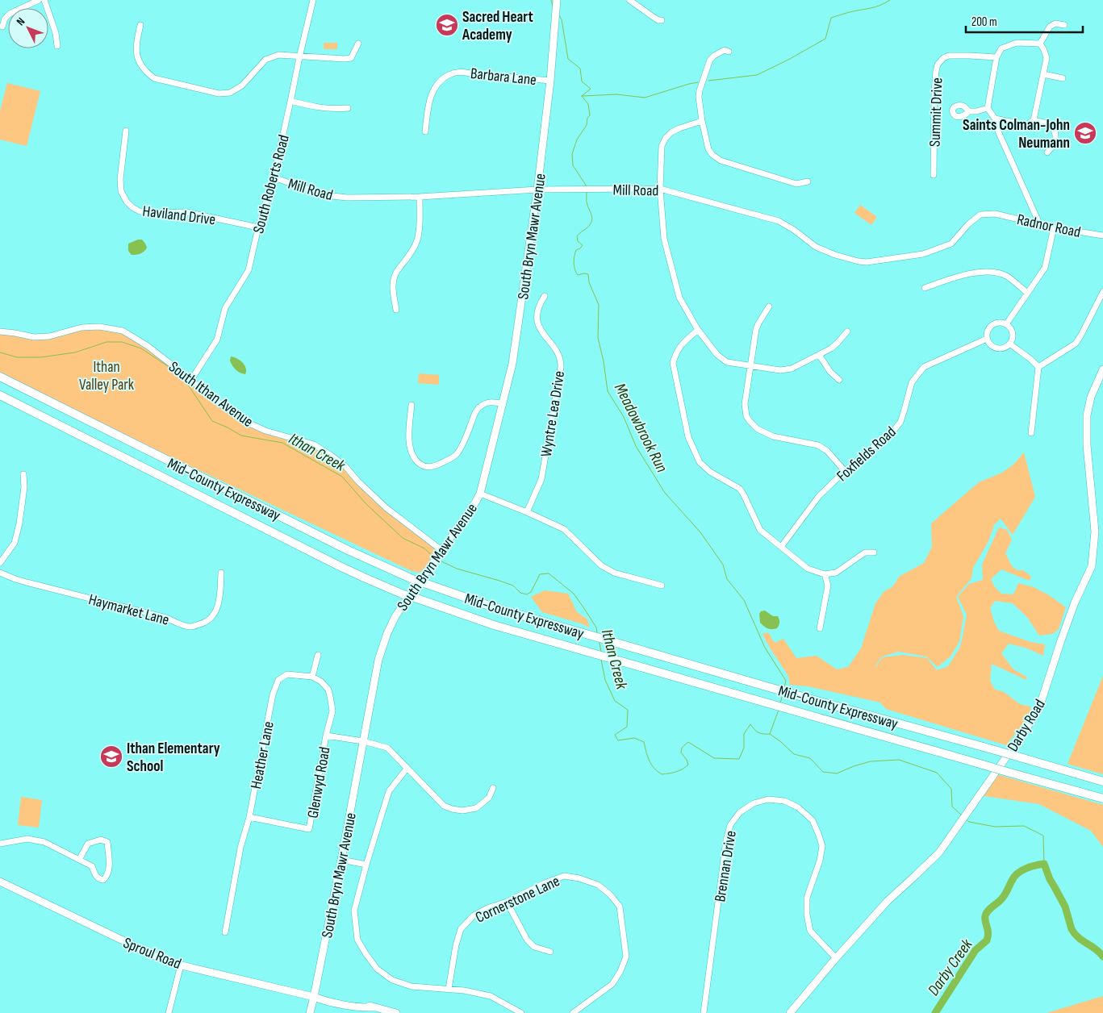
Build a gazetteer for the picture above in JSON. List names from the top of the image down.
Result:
{
  "streets": {
    "highway": ["Mid-County Expressway"],
    "main road": ["South Bryn Mawr Avenue", "Darby Road", "Sproul Road"],
    "street": [
      "Barbara Lane",
      "Summit Drive",
      "South Roberts Road",
      "Mill Road",
      "Haviland Drive",
      "Radnor Road",
      "South Ithan Avenue",
      "Wyntre Lea Drive",
      "Foxfields Road",
      "Haymarket Lane",
      "Heather Lane",
      "Glenwyd Road",
      "Brennan Drive",
      "Cornerstone Lane"
    ]
  },
  "crossings": [
    ["Barbara Lane", "South Bryn Mawr Avenue"],
    ["South Roberts Road", "Mill Road"],
    ["South Roberts Road", "Haviland Drive"],
    ["South Roberts Road", "South Ithan Avenue"],
    ["Mill Road", "Radnor Road"],
    ["Mill Road", "South Bryn Mawr Avenue"],
    ["South Bryn Mawr Avenue", "South Ithan Avenue"],
    ["South Bryn Mawr Avenue", "Glenwyd Road"],
    ["South Bryn Mawr Avenue", "Sproul Road"],
    ["Darby Road", "Brennan Drive"],
    ["Heather Lane", "Glenwyd Road"]
  ],
  "water": ["Meadowbrook Run", "Ithan Creek", "Darby Creek"],
  "parks": ["Ithan Valley Park"],
  "places": {
    "school or university": ["Sacred Heart Academy", "Saints Colman-John Neumann", "Ithan Elementary School"]
  },
  "scale_bar": "200 m",
  "north": "top left"
}
